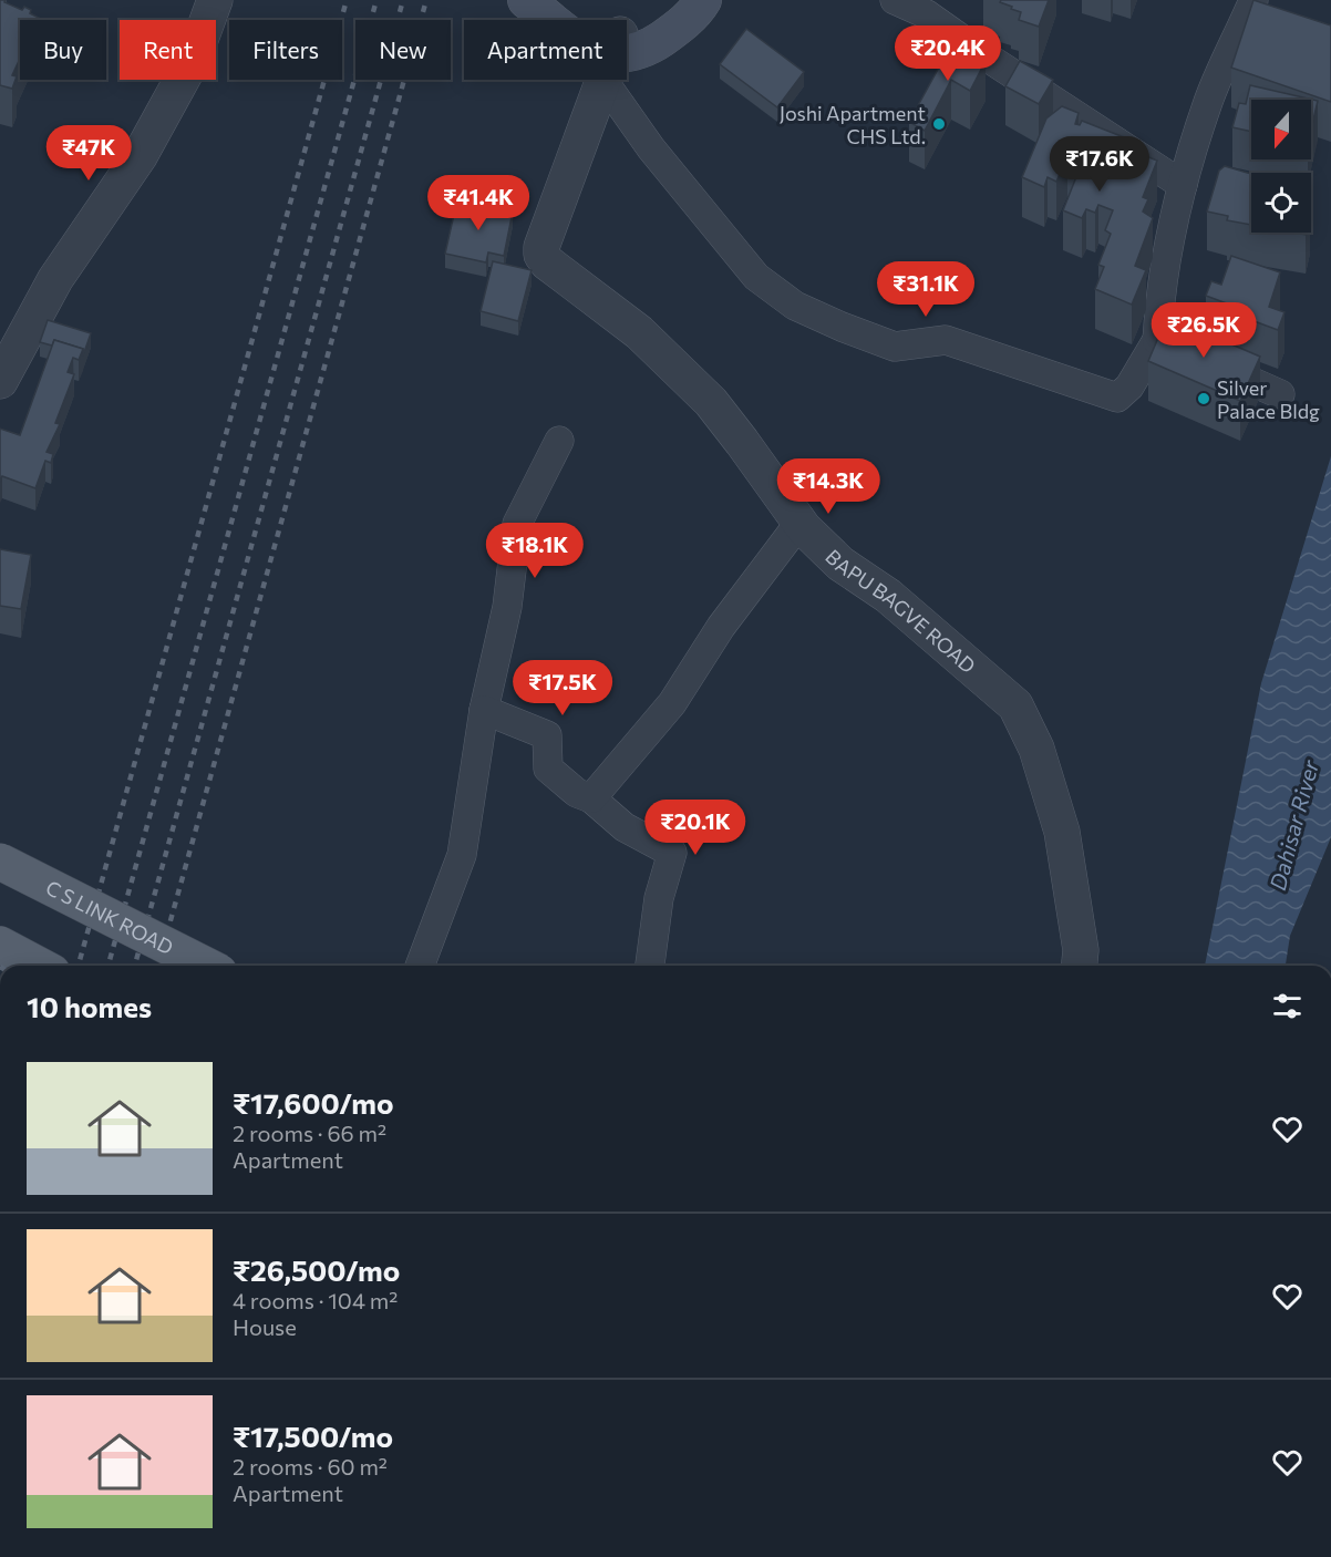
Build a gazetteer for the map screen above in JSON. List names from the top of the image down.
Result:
{
  "streets": {
    "main road": ["C S LINK ROAD"],
    "street": ["BAPU BAGVE ROAD"]
  },
  "water": ["Dahisar River"],
  "places": ["Joshi Apartment CHS Ltd.", "Silver Palace Bldg"],
  "north": "bottom",
  "page": {
    "chip": [
      "Buy",
      "Rent",
      "Filters",
      "New",
      "Apartment"
    ],
    "price": [
      "₹20.4K",
      "₹47K",
      "₹17.6K",
      "₹41.4K",
      "₹31.1K",
      "₹26.5K",
      "₹14.3K",
      "₹18.1K",
      "₹17.5K",
      "₹20.1K"
    ],
    "heading": "10 homes",
    "list": [
      {
        "name": "₹17,600/mo",
        "note": "2 rooms · 66 m² · Apartment"
      },
      {
        "name": "₹26,500/mo",
        "note": "4 rooms · 104 m² · House"
      },
      {
        "name": "₹17,500/mo",
        "note": "2 rooms · 60 m² · Apartment"
      }
    ]
  }
}
